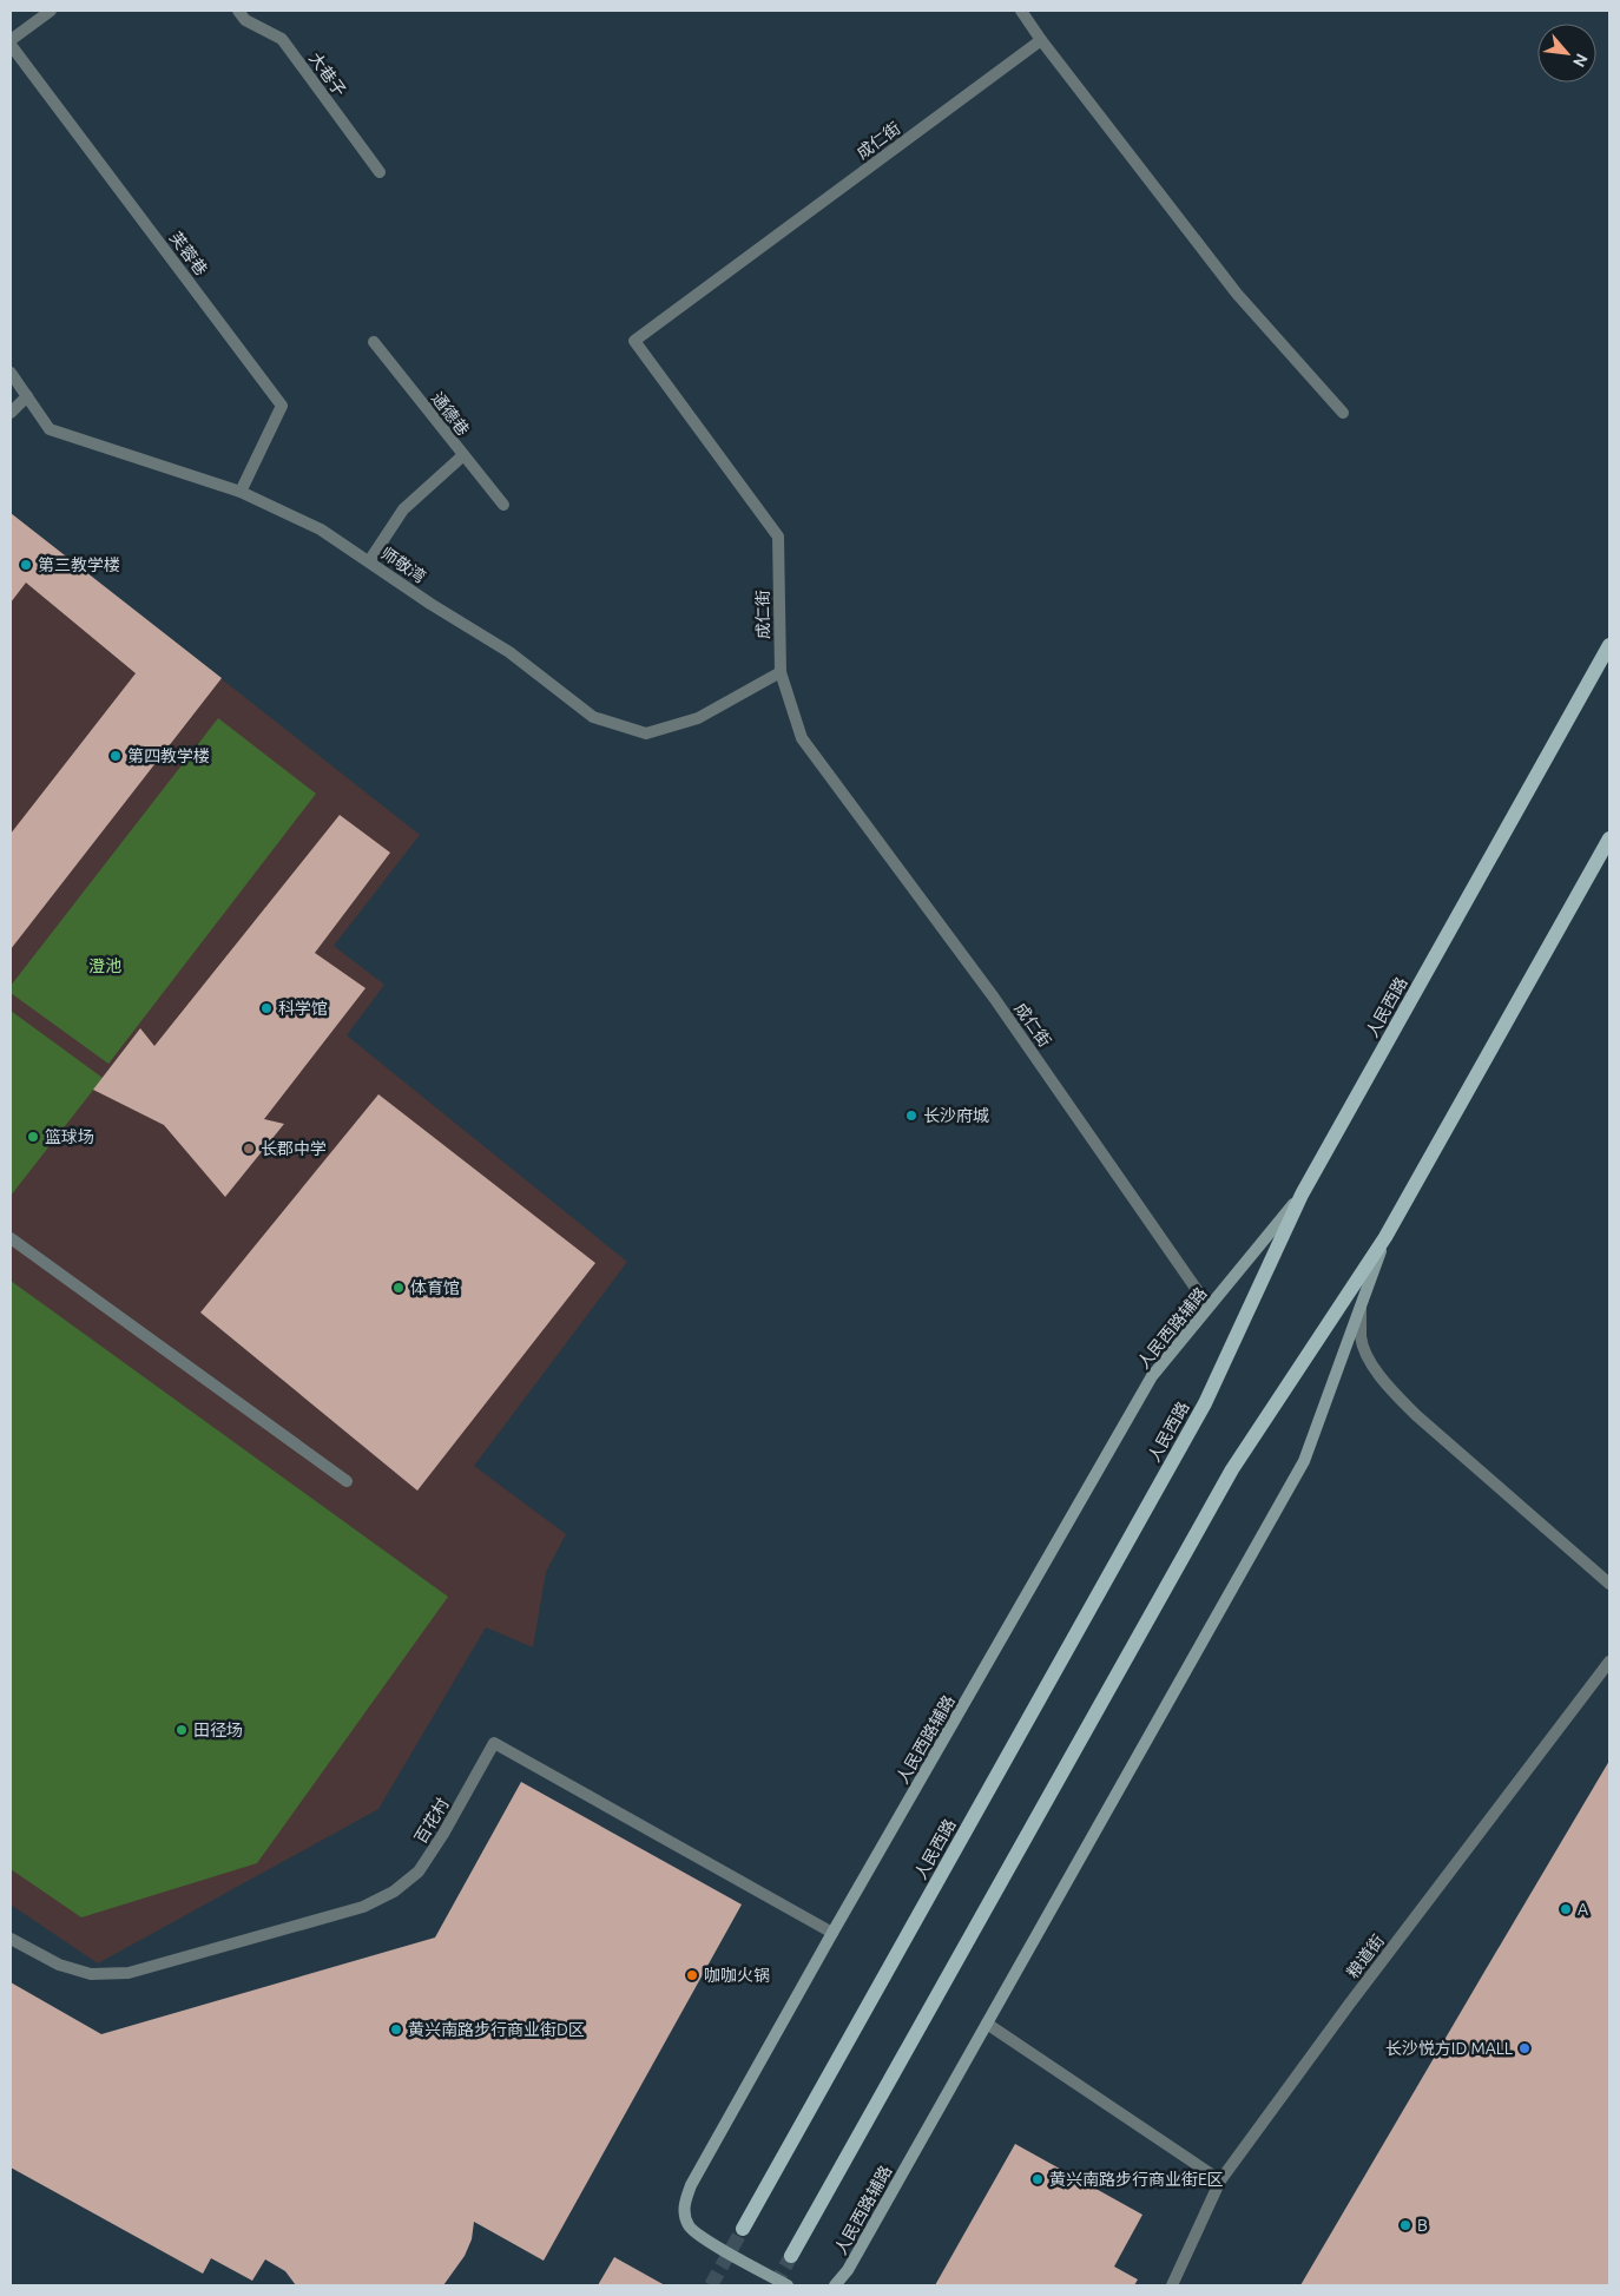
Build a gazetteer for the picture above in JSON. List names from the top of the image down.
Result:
{
  "streets": {
    "main road": ["人民西路"],
    "street": [
      "大巷子",
      "成仁街",
      "芙蓉巷",
      "通德巷",
      "师敬湾",
      "人民西路辅路",
      "百花村",
      "粮道街"
    ]
  },
  "crossings": [
    ["成仁街", "师敬湾"],
    ["成仁街", "人民西路辅路"],
    ["芙蓉巷", "师敬湾"],
    ["人民西路", "人民西路辅路"],
    ["人民西路辅路", "百花村"]
  ],
  "parks": ["澄池"],
  "places": [
    "第三教学楼",
    "第四教学楼",
    "科学馆",
    "长沙府城",
    "篮球场",
    "长郡中学",
    "体育馆",
    "田径场",
    "A",
    "咖咖火锅",
    "黄兴南路步行商业街D区",
    "长沙悦方ID MALL",
    "黄兴南路步行商业街E区",
    "B"
  ],
  "north": "bottom right"
}
